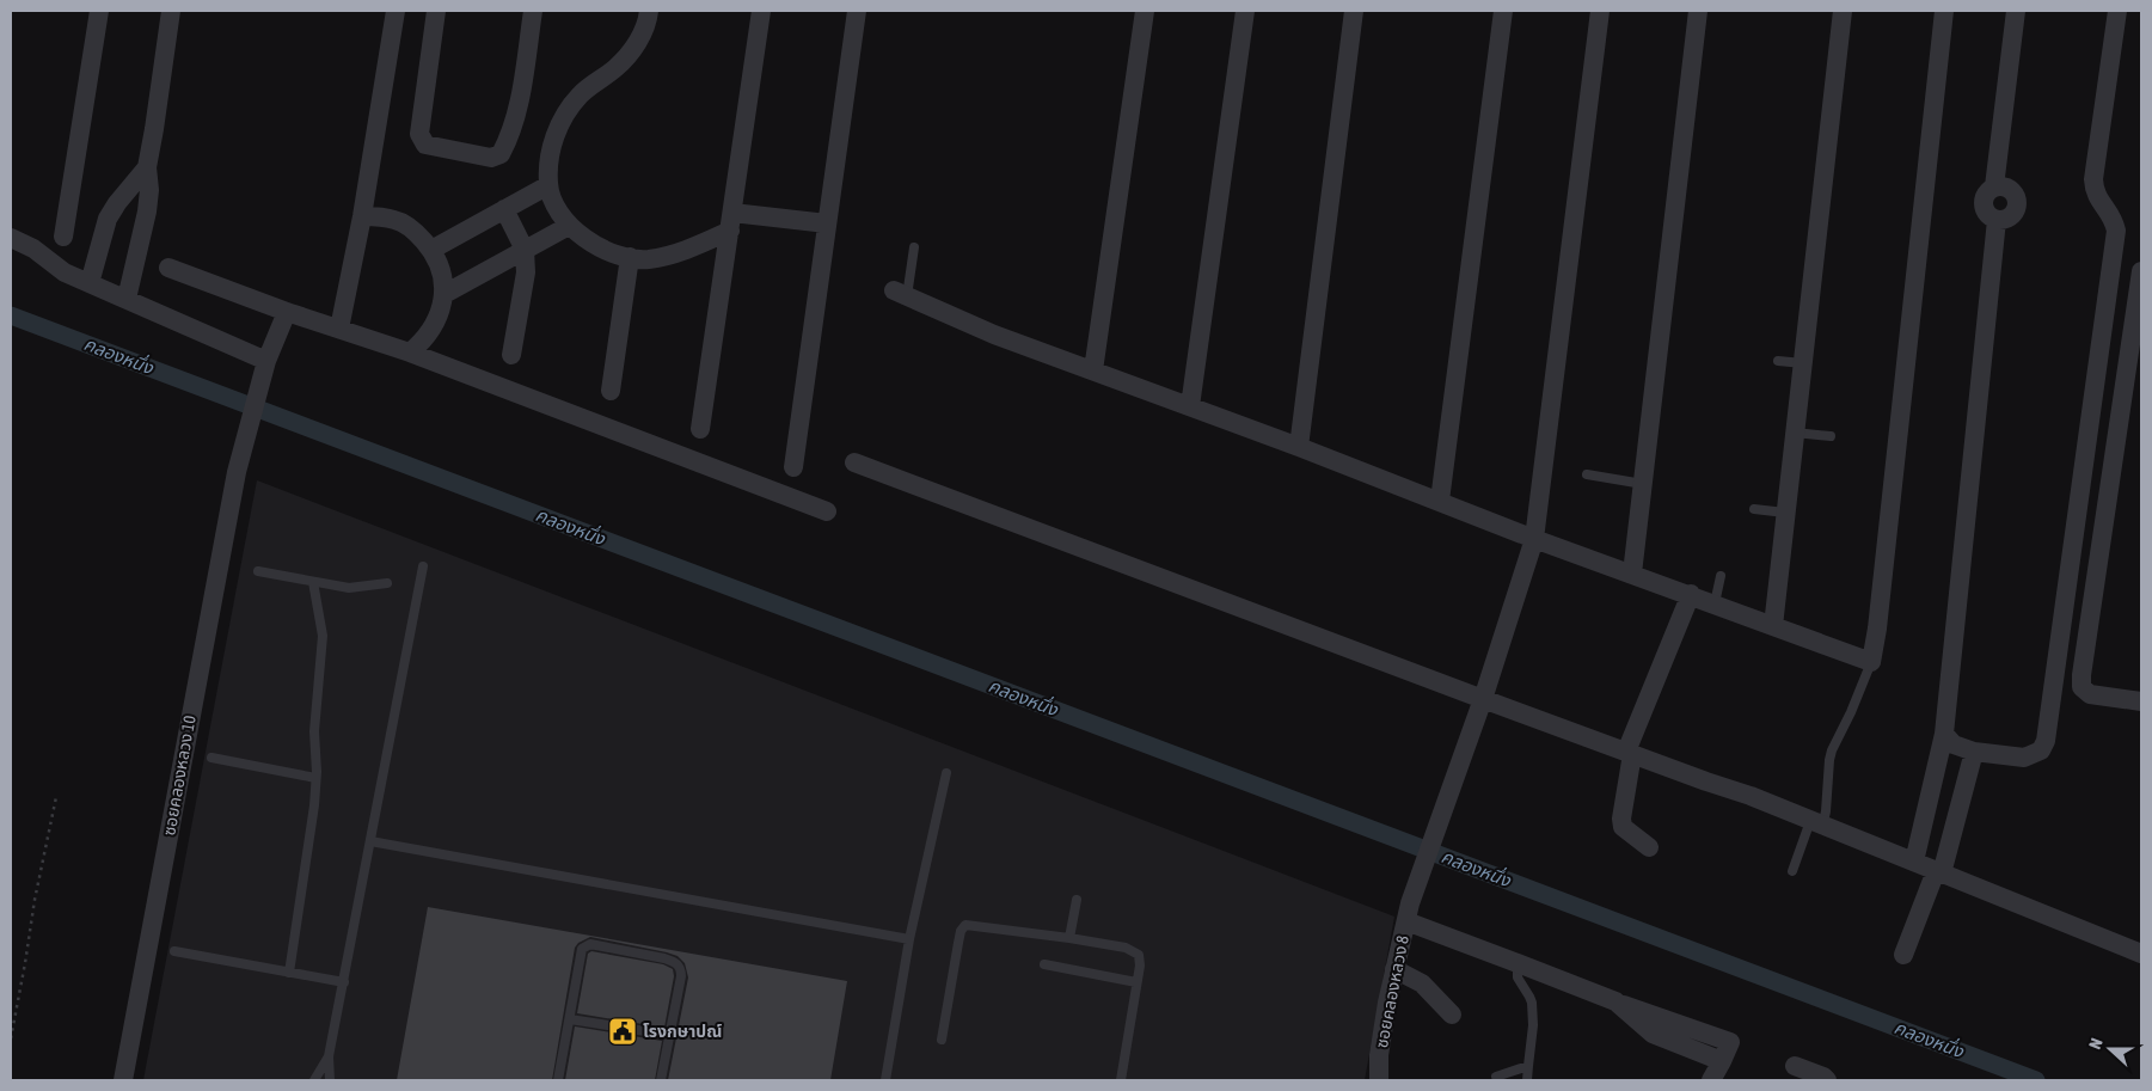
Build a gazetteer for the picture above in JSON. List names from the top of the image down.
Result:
{
  "streets": {
    "street": ["ซอยคลองหลวง 10", "ซอยคลองหลวง 8"]
  },
  "water": ["คลองหนึ่ง"],
  "places": {
    "public building": ["โรงกษาปณ์"]
  },
  "north": "left"
}
